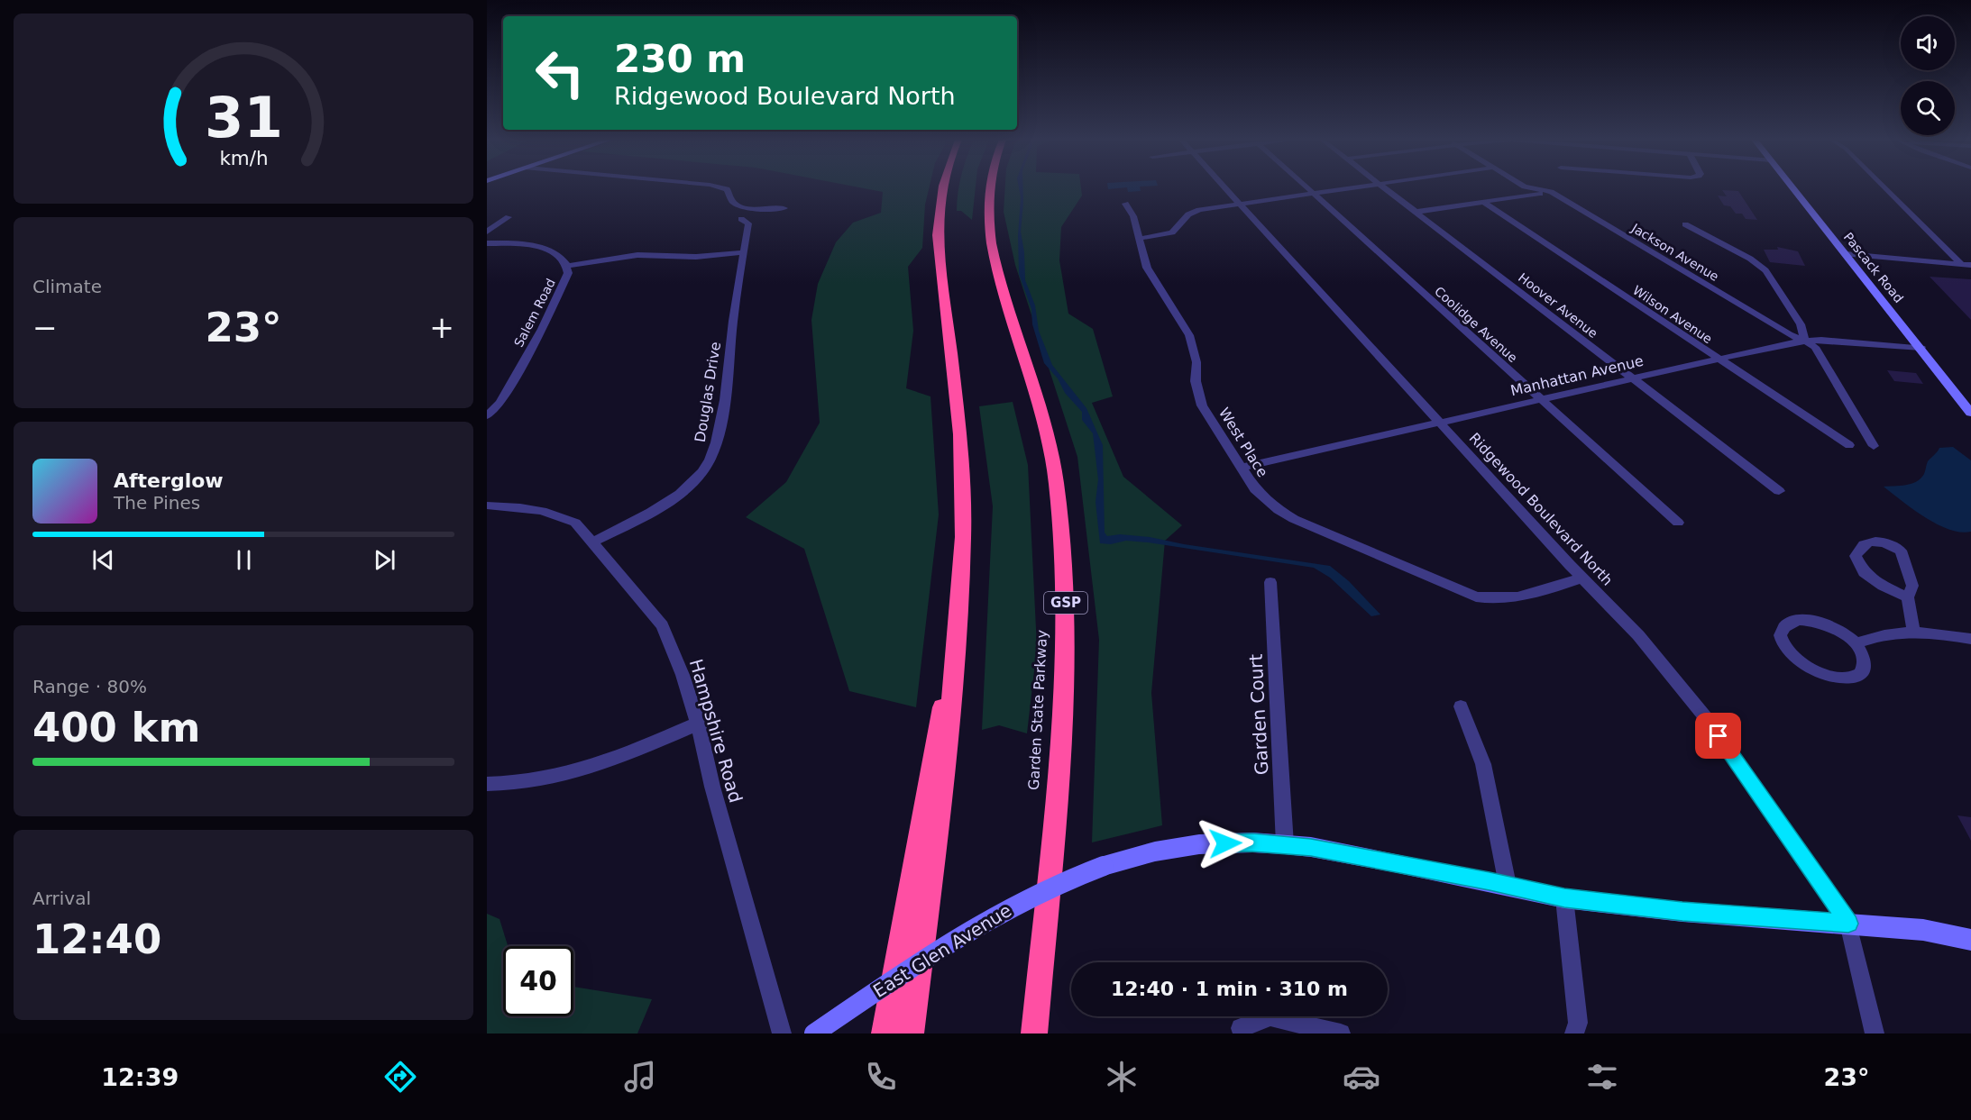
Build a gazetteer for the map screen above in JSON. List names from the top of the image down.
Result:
{
  "streets": {
    "highway": ["GSP", "Garden State Parkway"],
    "street": [
      "Jackson Avenue",
      "Pascack Road",
      "Hoover Avenue",
      "Salem Road",
      "Wilson Avenue",
      "Coolidge Avenue",
      "Manhattan Avenue",
      "Douglas Drive",
      "West Place",
      "Ridgewood Boulevard North",
      "Garden Court",
      "Hampshire Road",
      "East Glen Avenue"
    ]
  },
  "crossings": [
    ["Jackson Avenue", "Manhattan Avenue"],
    ["Pascack Road", "Manhattan Avenue"],
    ["Hoover Avenue", "Manhattan Avenue"],
    ["Wilson Avenue", "Manhattan Avenue"],
    ["Coolidge Avenue", "Manhattan Avenue"],
    ["Manhattan Avenue", "West Place"],
    ["Manhattan Avenue", "Ridgewood Boulevard North"],
    ["Douglas Drive", "Hampshire Road"],
    ["West Place", "Ridgewood Boulevard North"],
    ["Ridgewood Boulevard North", "East Glen Avenue"],
    ["Garden Court", "East Glen Avenue"]
  ],
  "page": {
    "turn": ["230 m", "Ridgewood Boulevard North"],
    "tile": [
      "Climate",
      ["Range · 80%", "400 km"],
      ["Arrival", "12:40"]
    ],
    "heat": ["−", "23°", "+"],
    "song": ["Afterglow", "The Pines"],
    "limit": "40",
    "trip": "12:40 · 1 min · 310 m",
    "tabs": ["12:39", "23°"],
    "gauge": ["31", "km/h"]
  }
}
